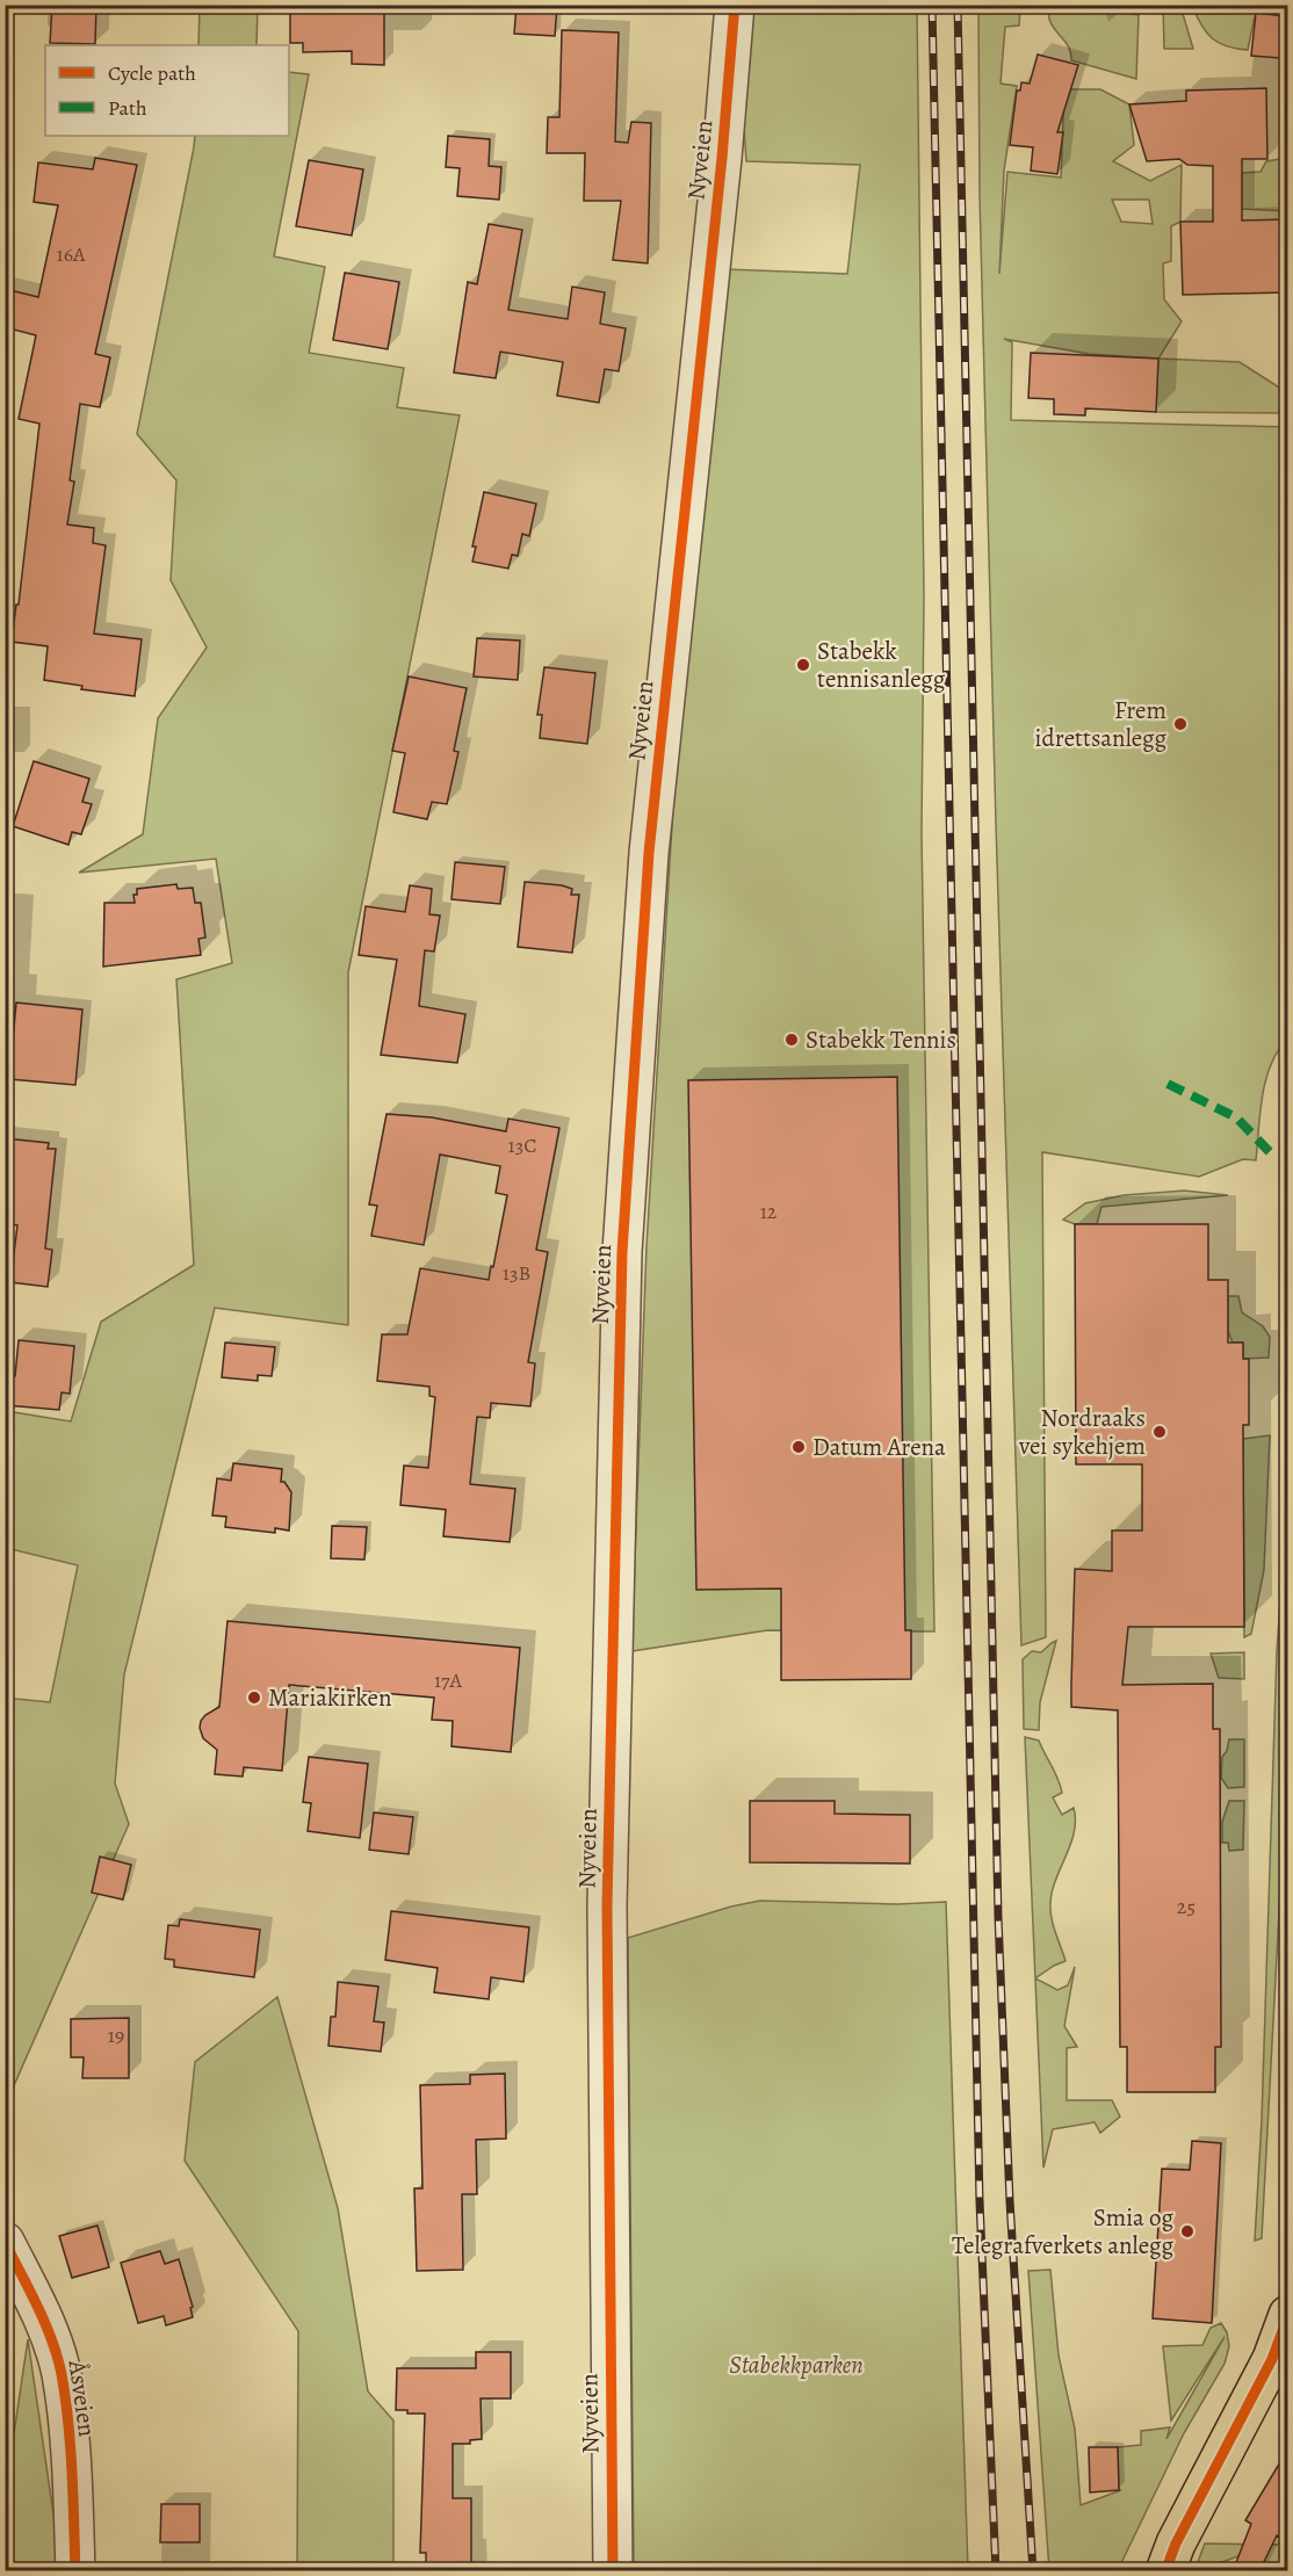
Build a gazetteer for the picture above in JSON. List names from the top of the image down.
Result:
{
  "streets": {
    "street": ["Nyveien", "Åsveien"]
  },
  "parks": ["Stabekkparken"],
  "places": [
    "Stabekk tennisanlegg",
    "Frem idrettsanlegg",
    "Stabekk Tennis",
    "Nordraaks vei sykehjem",
    "Datum Arena",
    "Mariakirken",
    "Smia og Telegrafverkets anlegg"
  ],
  "house_numbers": [
    "16A",
    "13C",
    "12",
    "13B",
    "17A",
    "25",
    "19"
  ],
  "legend": ["Cycle path", "Path"]
}
